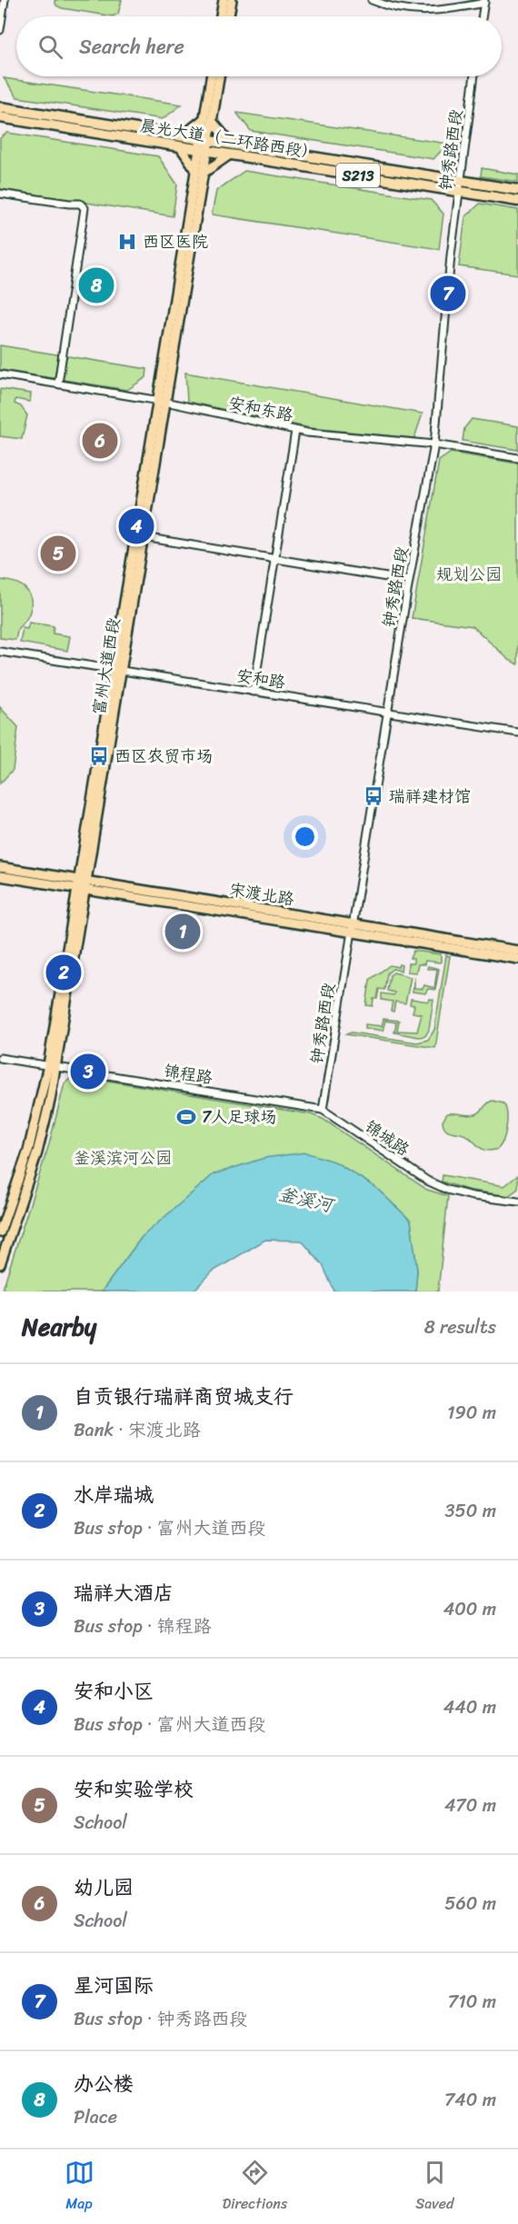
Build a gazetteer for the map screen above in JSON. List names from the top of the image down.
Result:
{
  "streets": {
    "highway": ["晨光大道（二环路西段）", "S213"],
    "main road": ["富州大道西段", "宋渡北路"],
    "street": [
      "钟秀路西段",
      "安和东路",
      "安和路",
      "锦程路",
      "锦城路"
    ]
  },
  "crossings": [
    ["晨光大道（二环路西段）", "钟秀路西段"],
    ["晨光大道（二环路西段）", "富州大道西段"],
    ["钟秀路西段", "安和东路"],
    ["钟秀路西段", "安和路"],
    ["钟秀路西段", "宋渡北路"],
    ["钟秀路西段", "锦程路"],
    ["钟秀路西段", "锦城路"],
    ["安和东路", "富州大道西段"],
    ["富州大道西段", "安和路"],
    ["富州大道西段", "宋渡北路"],
    ["富州大道西段", "锦程路"],
    ["锦程路", "锦城路"]
  ],
  "water": ["釜溪河"],
  "parks": ["规划公园", "釜溪滨河公园"],
  "places": {
    "hospital": ["西区医院"],
    "bus stop": ["西区农贸市场", "瑞祥建材馆"],
    "sports": ["7人足球场"]
  },
  "page": {
    "search": "Search here",
    "pins": [
      "8",
      "7",
      "6",
      "4",
      "5",
      "1",
      "2",
      "3"
    ],
    "heading": ["Nearby", "8 results"],
    "list": [
      {
        "mark": "1",
        "name": "自贡银行瑞祥商贸城支行",
        "note": "Bank · 宋渡北路",
        "value": "190 m"
      },
      {
        "mark": "2",
        "name": "水岸瑞城",
        "note": "Bus stop · 富州大道西段",
        "value": "350 m"
      },
      {
        "mark": "3",
        "name": "瑞祥大酒店",
        "note": "Bus stop · 锦程路",
        "value": "400 m"
      },
      {
        "mark": "4",
        "name": "安和小区",
        "note": "Bus stop · 富州大道西段",
        "value": "440 m"
      },
      {
        "mark": "5",
        "name": "安和实验学校",
        "note": "School",
        "value": "470 m"
      },
      {
        "mark": "6",
        "name": "幼儿园",
        "note": "School",
        "value": "560 m"
      },
      {
        "mark": "7",
        "name": "星河国际",
        "note": "Bus stop · 钟秀路西段",
        "value": "710 m"
      },
      {
        "mark": "8",
        "name": "办公楼",
        "note": "Place",
        "value": "740 m"
      }
    ],
    "nav": ["Map", "Directions", "Saved"]
  }
}
